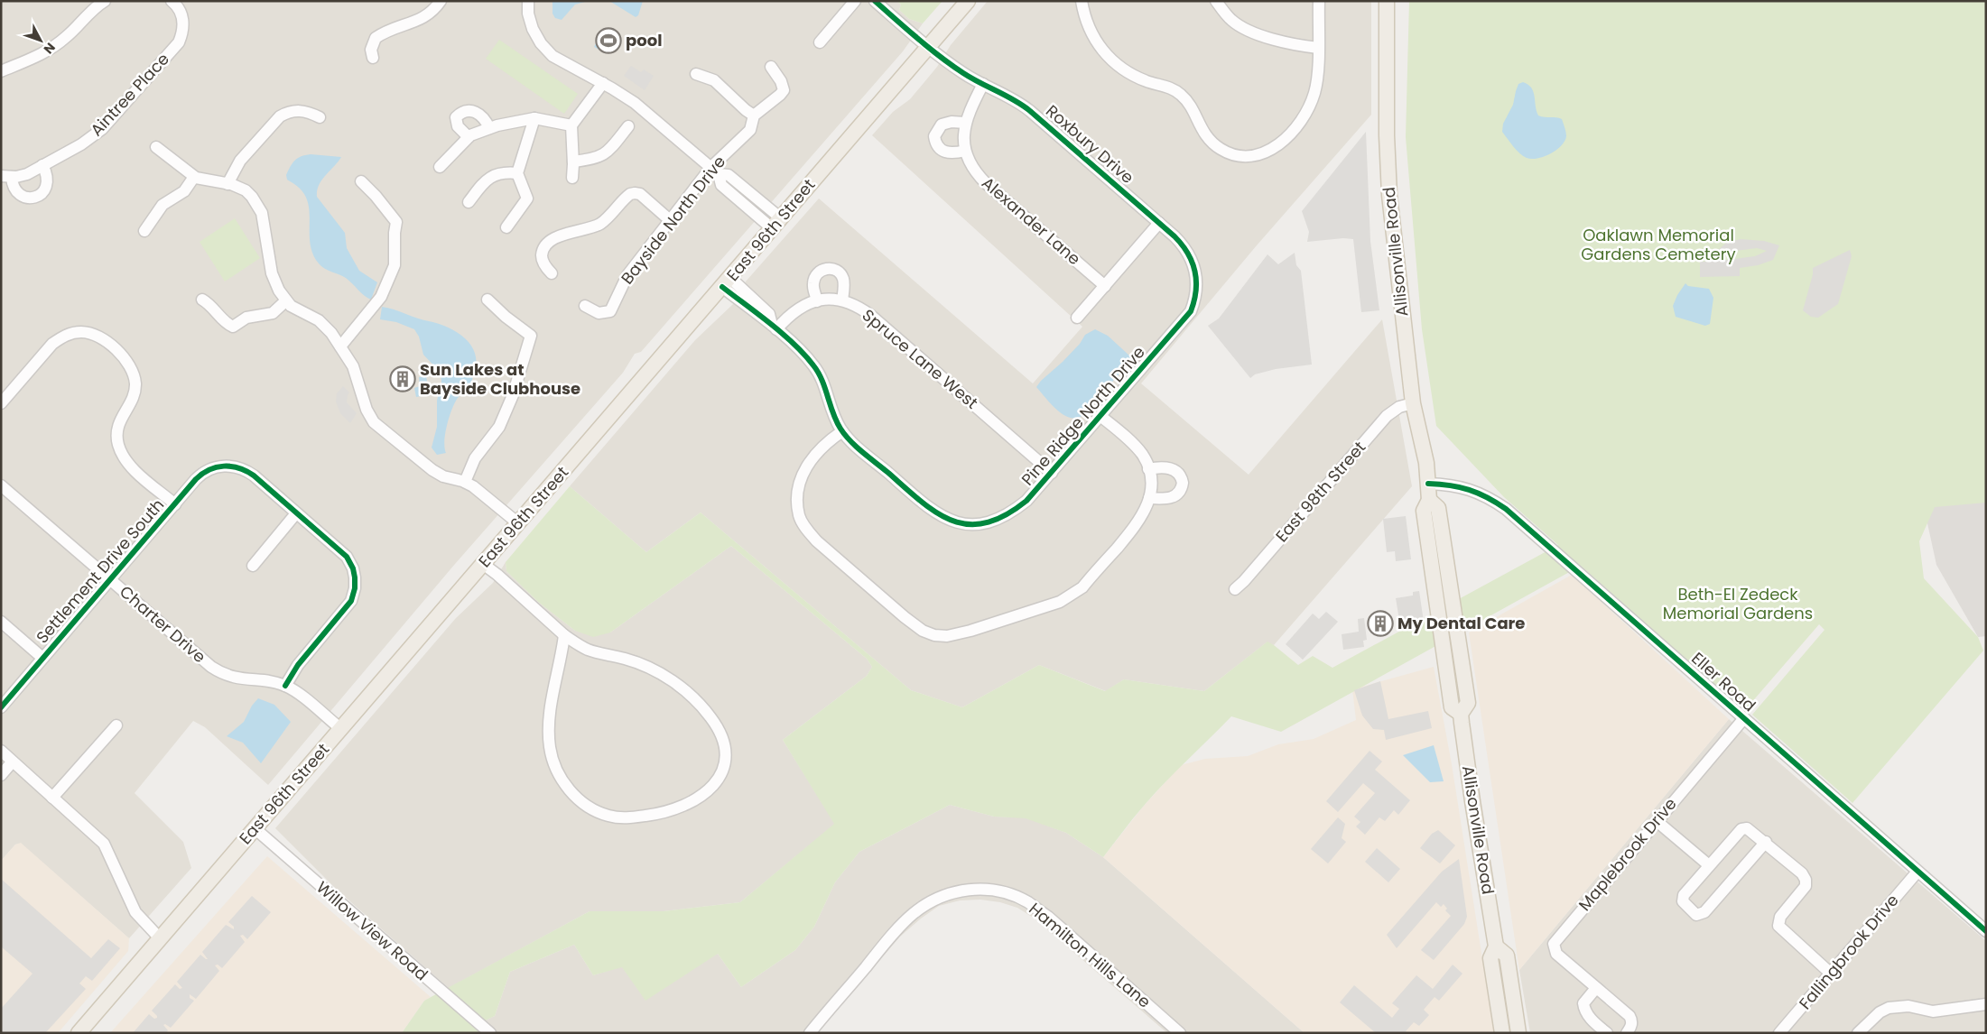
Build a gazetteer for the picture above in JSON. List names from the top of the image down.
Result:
{
  "streets": {
    "main road": ["East 96th Street", "Allisonville Road"],
    "street": [
      "Aintree Place",
      "Roxbury Drive",
      "Bayside North Drive",
      "Alexander Lane",
      "Spruce Lane West",
      "Pine Ridge North Drive",
      "East 98th Street",
      "Settlement Drive South",
      "Charter Drive",
      "Eller Road",
      "Maplebrook Drive",
      "Willow View Road",
      "Fallingbrook Drive",
      "Hamilton Hills Lane"
    ]
  },
  "crossings": [
    ["Roxbury Drive", "Alexander Lane"],
    ["Roxbury Drive", "East 96th Street"],
    ["Roxbury Drive", "Pine Ridge North Drive"],
    ["East 96th Street", "Charter Drive"],
    ["East 96th Street", "Willow View Road"],
    ["Allisonville Road", "East 98th Street"],
    ["Allisonville Road", "Eller Road"],
    ["Spruce Lane West", "Pine Ridge North Drive"],
    ["Settlement Drive South", "Charter Drive"],
    ["Eller Road", "Maplebrook Drive"],
    ["Eller Road", "Fallingbrook Drive"]
  ],
  "parks": ["Oaklawn Memorial Gardens Cemetery", "Beth-El Zedeck Memorial Gardens"],
  "places": {
    "sports": ["pool"],
    "building": ["Sun Lakes at Bayside Clubhouse", "My Dental Care"]
  },
  "north": "bottom right"
}
